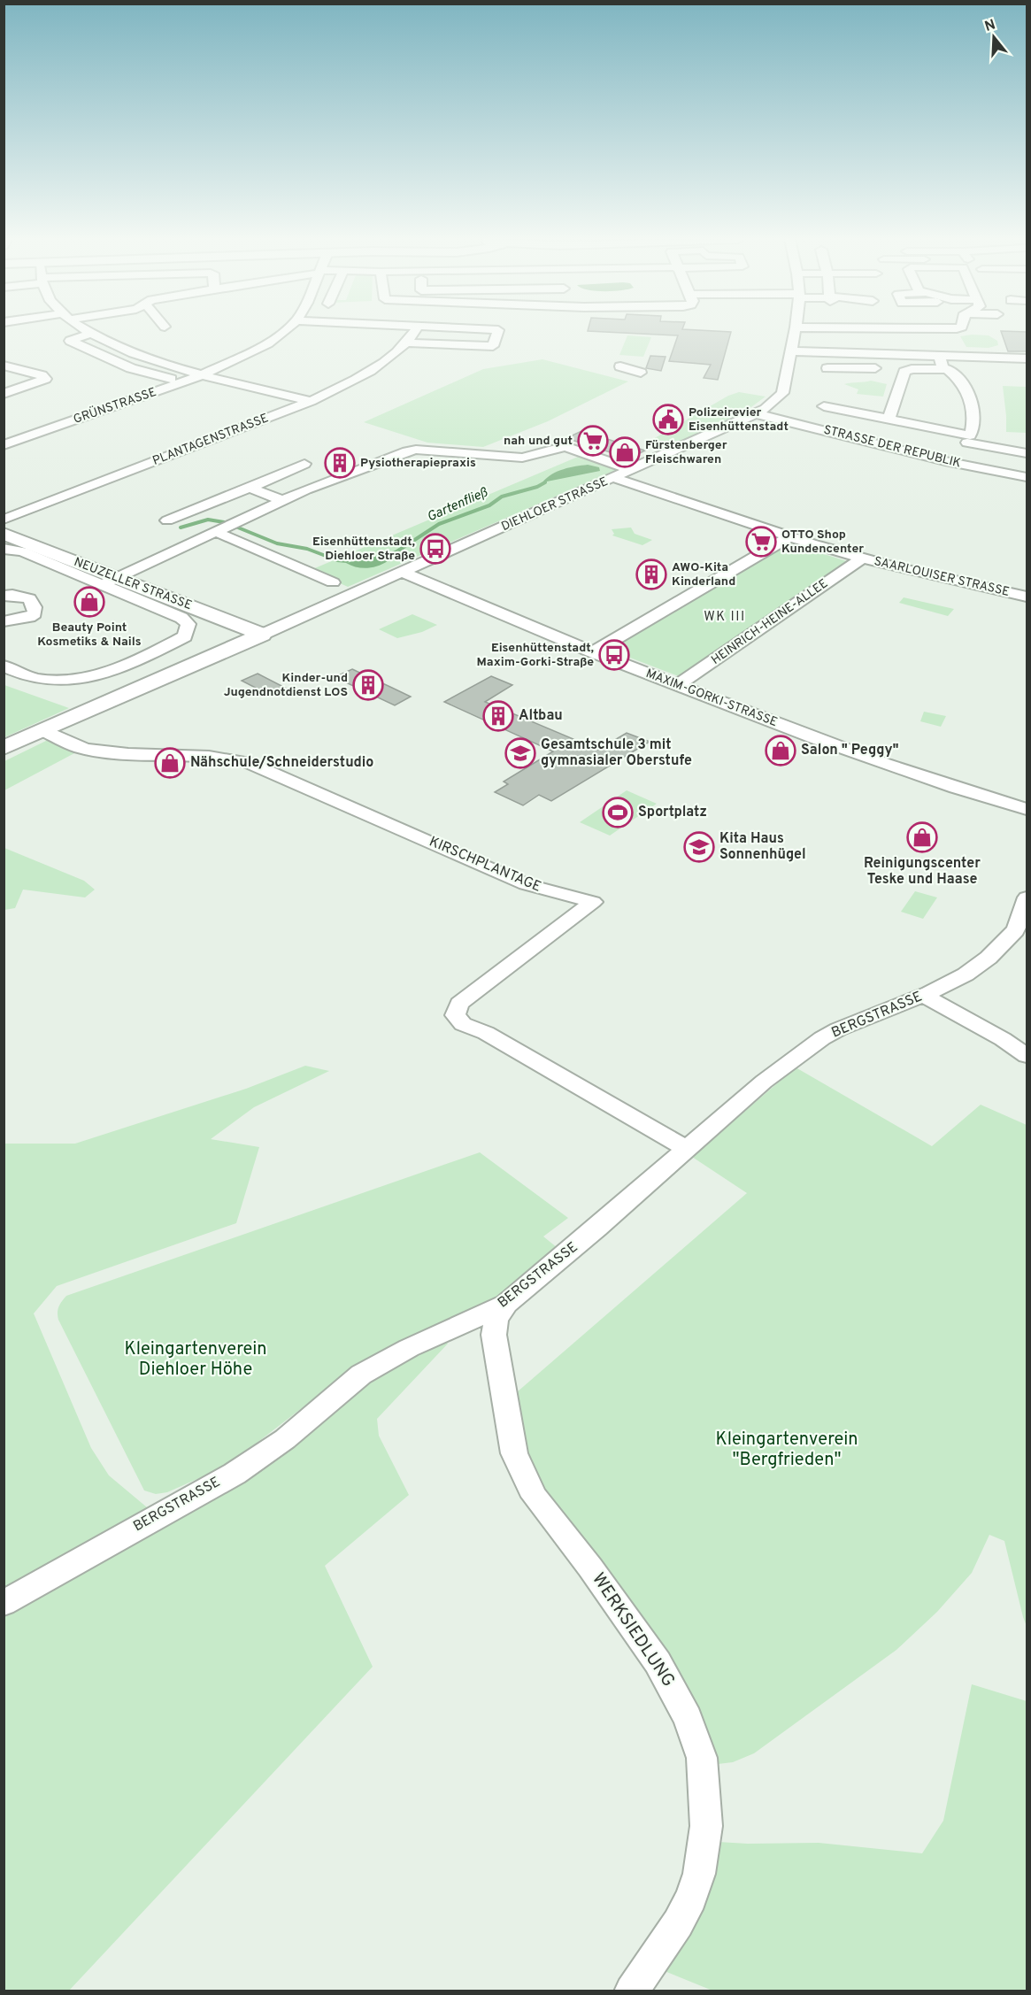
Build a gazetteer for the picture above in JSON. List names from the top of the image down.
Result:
{
  "streets": {
    "main road": ["NEUZELLER STRASSE"],
    "street": [
      "GRÜNSTRASSE",
      "PLANTAGENSTRASSE",
      "STRASSE DER REPUBLIK",
      "DIEHLOER STRASSE",
      "SAARLOUISER STRASSE",
      "HEINRICH-HEINE-ALLEE",
      "MAXIM-GORKI-STRASSE",
      "KIRSCHPLANTAGE",
      "BERGSTRASSE",
      "WERKSIEDLUNG"
    ]
  },
  "crossings": [
    ["STRASSE DER REPUBLIK", "DIEHLOER STRASSE"],
    ["DIEHLOER STRASSE", "NEUZELLER STRASSE"],
    ["DIEHLOER STRASSE", "MAXIM-GORKI-STRASSE"],
    ["SAARLOUISER STRASSE", "HEINRICH-HEINE-ALLEE"],
    ["HEINRICH-HEINE-ALLEE", "MAXIM-GORKI-STRASSE"],
    ["KIRSCHPLANTAGE", "BERGSTRASSE"],
    ["BERGSTRASSE", "WERKSIEDLUNG"]
  ],
  "districts": ["WK III"],
  "water": ["Gartenfließ"],
  "parks": ["Kleingartenverein Diehloer Höhe", "Kleingartenverein \"Bergfrieden\""],
  "places": {
    "public building": ["Polizeirevier Eisenhüttenstadt"],
    "supermarket": ["nah und gut", "OTTO Shop Kundencenter"],
    "shop": [
      "Fürstenberger Fleischwaren",
      "Beauty Point Kosmetiks & Nails",
      "Salon \" Peggy\"",
      "Nähschule/Schneiderstudio",
      "Reinigungscenter Teske und Haase"
    ],
    "building": [
      "Pysiotherapiepraxis",
      "AWO-Kita Kinderland",
      "Kinder-und Jugendnotdienst LOS",
      "Altbau"
    ],
    "bus stop": ["Eisenhüttenstadt, Diehloer Straße", "Eisenhüttenstadt, Maxim-Gorki-Straße"],
    "school or university": ["Gesamtschule 3 mit gymnasialer Oberstufe", "Kita Haus Sonnenhügel"],
    "sports": ["Sportplatz"]
  },
  "north": "top"
}
